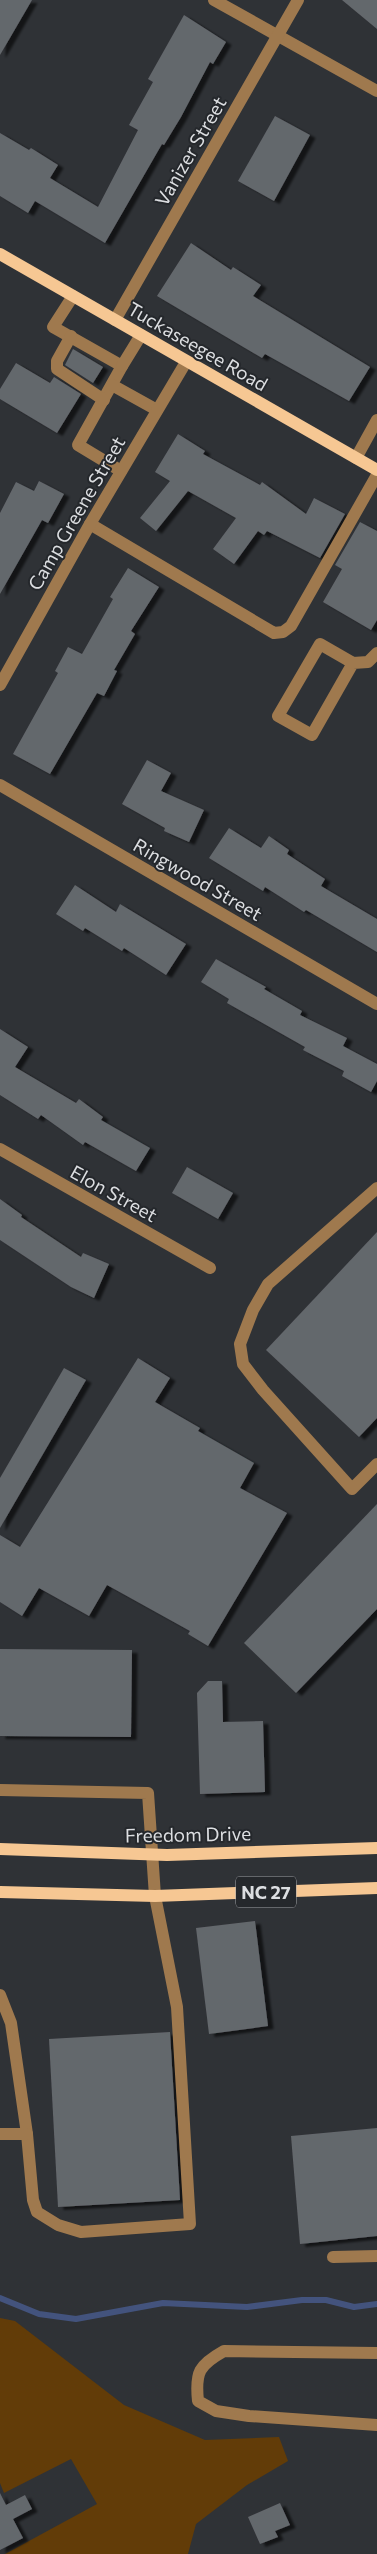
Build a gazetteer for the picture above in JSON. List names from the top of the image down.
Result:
{
  "streets": {
    "main road": ["Tuckaseegee Road", "Freedom Drive", "NC 27"],
    "street": [
      "Vanizer Street",
      "Camp Greene Street",
      "Ringwood Street",
      "Elon Street"
    ]
  },
  "crossings": [
    ["Vanizer Street", "Tuckaseegee Road"],
    ["Tuckaseegee Road", "Camp Greene Street"]
  ]
}
